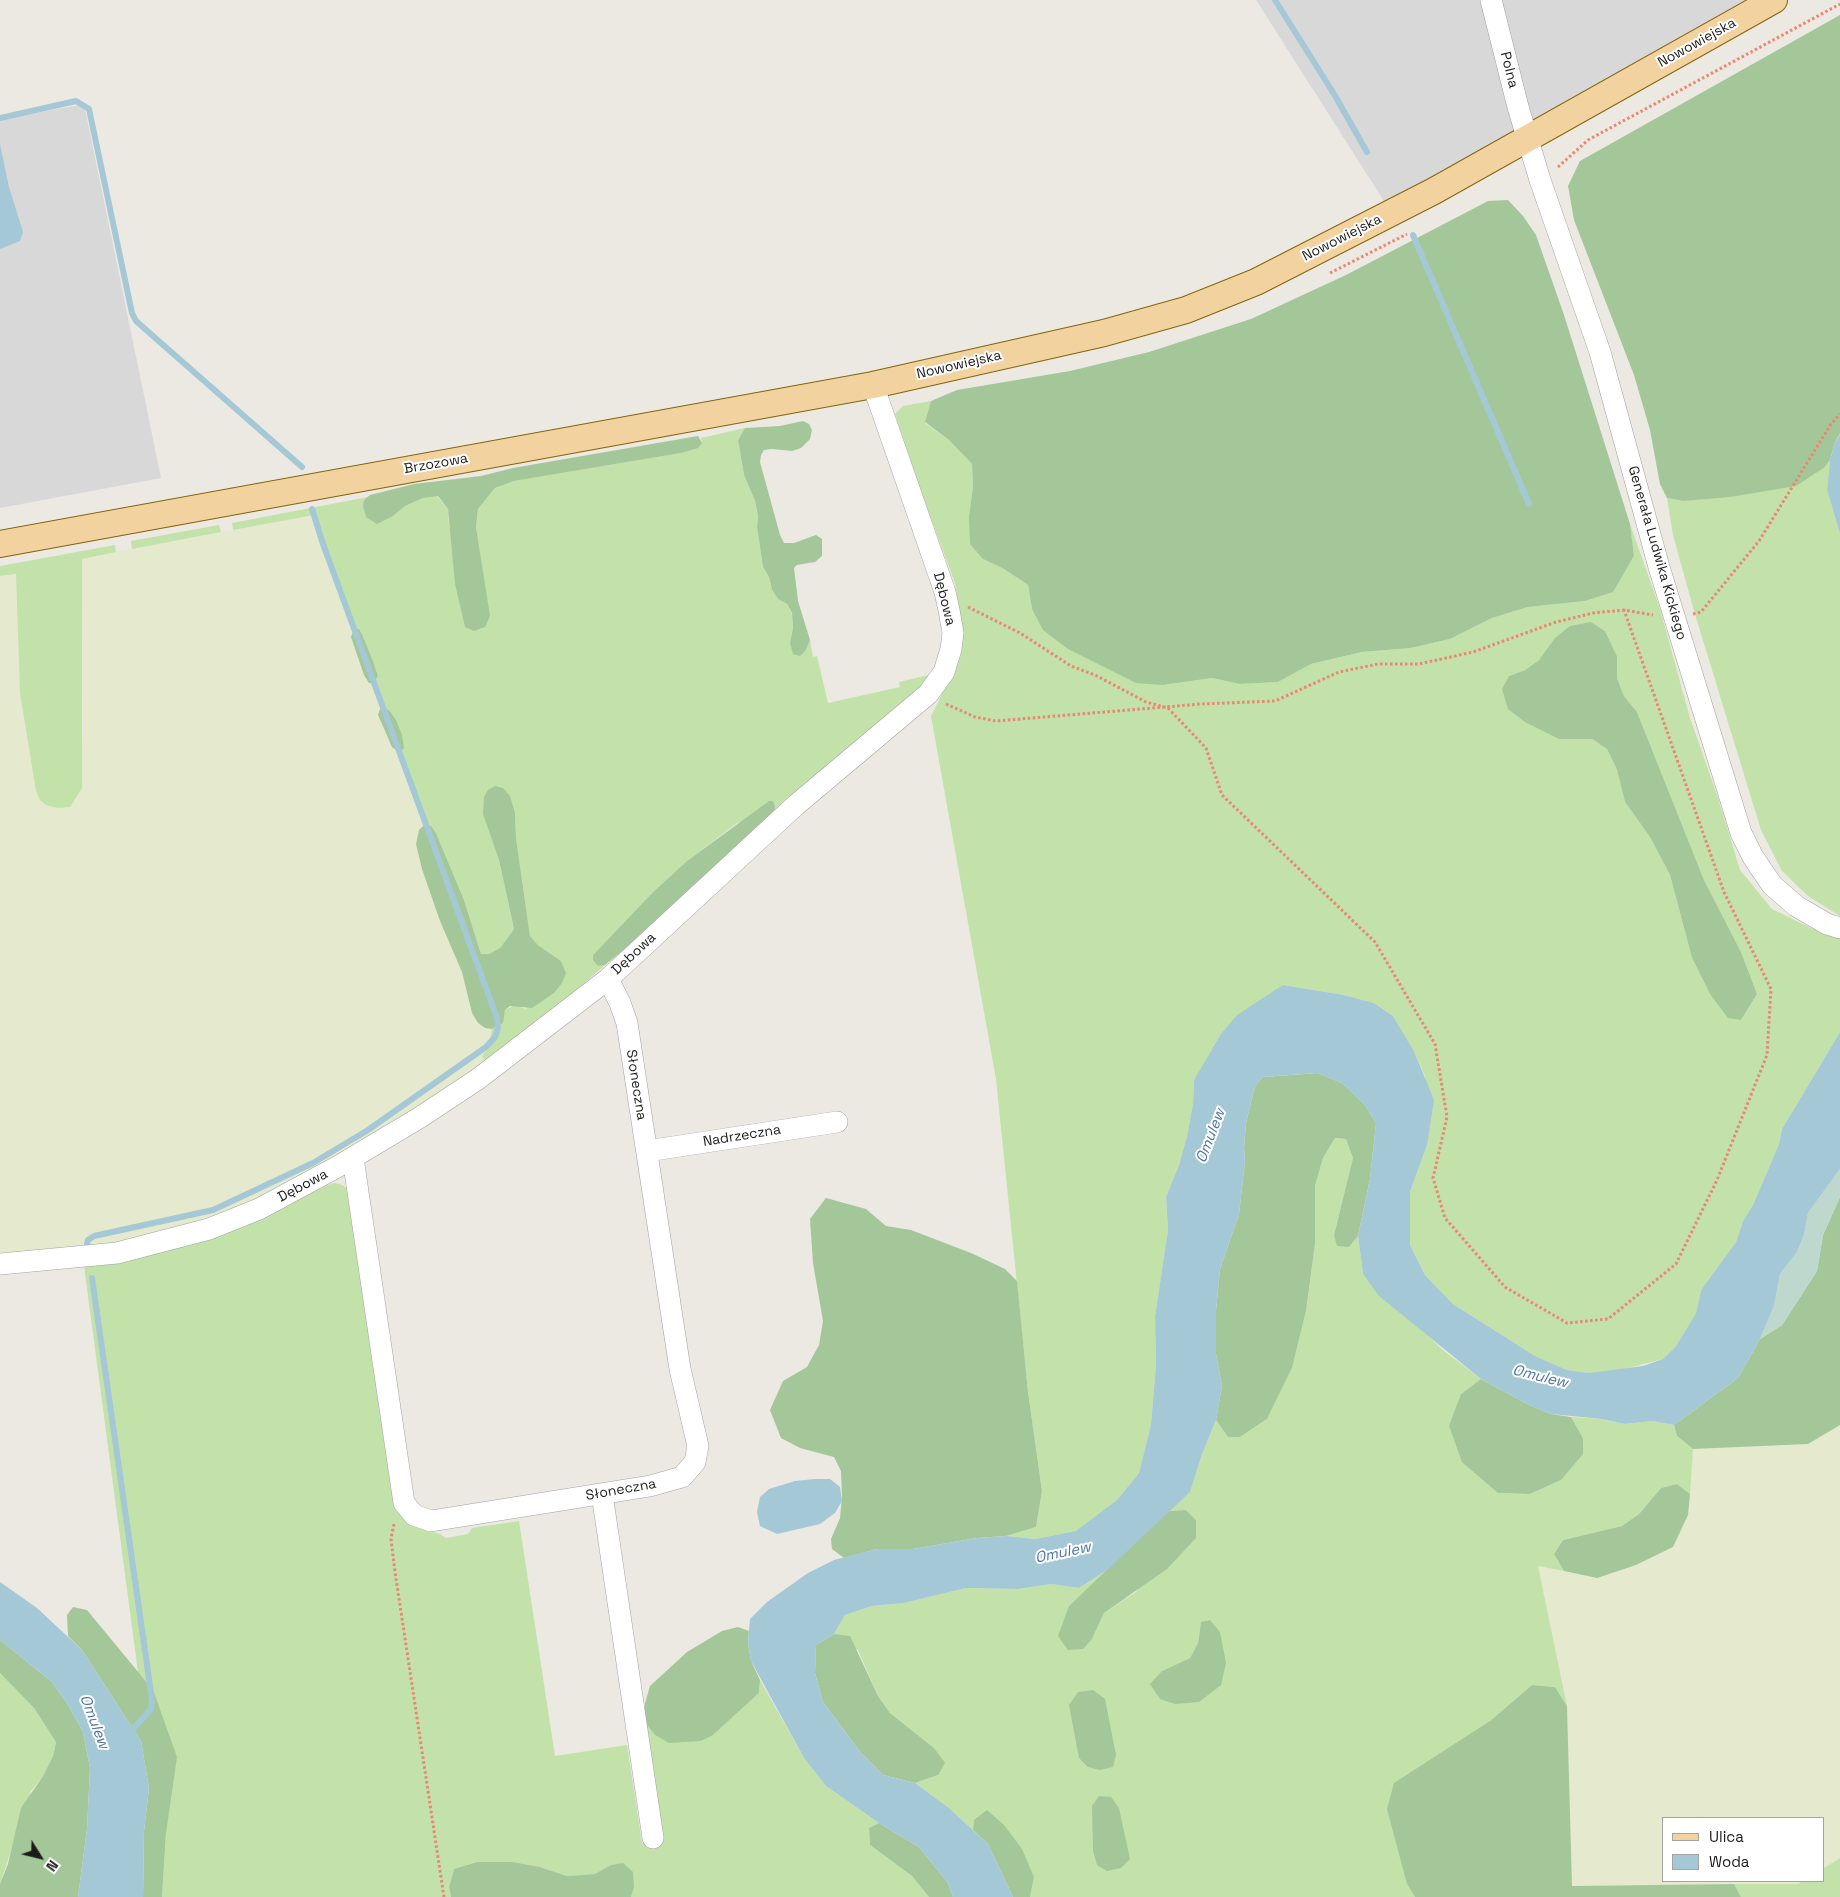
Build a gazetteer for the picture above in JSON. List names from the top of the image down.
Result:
{
  "streets": {
    "main road": ["Nowowiejska", "Brzozowa"],
    "street": [
      "Polna",
      "Generała Ludwika Kickiego",
      "Dębowa",
      "Słoneczna",
      "Nadrzeczna"
    ]
  },
  "crossings": [
    ["Nowowiejska", "Polna"],
    ["Nowowiejska", "Brzozowa"],
    ["Nowowiejska", "Generała Ludwika Kickiego"],
    ["Nowowiejska", "Dębowa"],
    ["Polna", "Generała Ludwika Kickiego"],
    ["Brzozowa", "Dębowa"],
    ["Dębowa", "Słoneczna"],
    ["Słoneczna", "Nadrzeczna"]
  ],
  "water": ["Omulew"],
  "legend": ["Ulica", "Woda"],
  "north": "bottom right"
}
